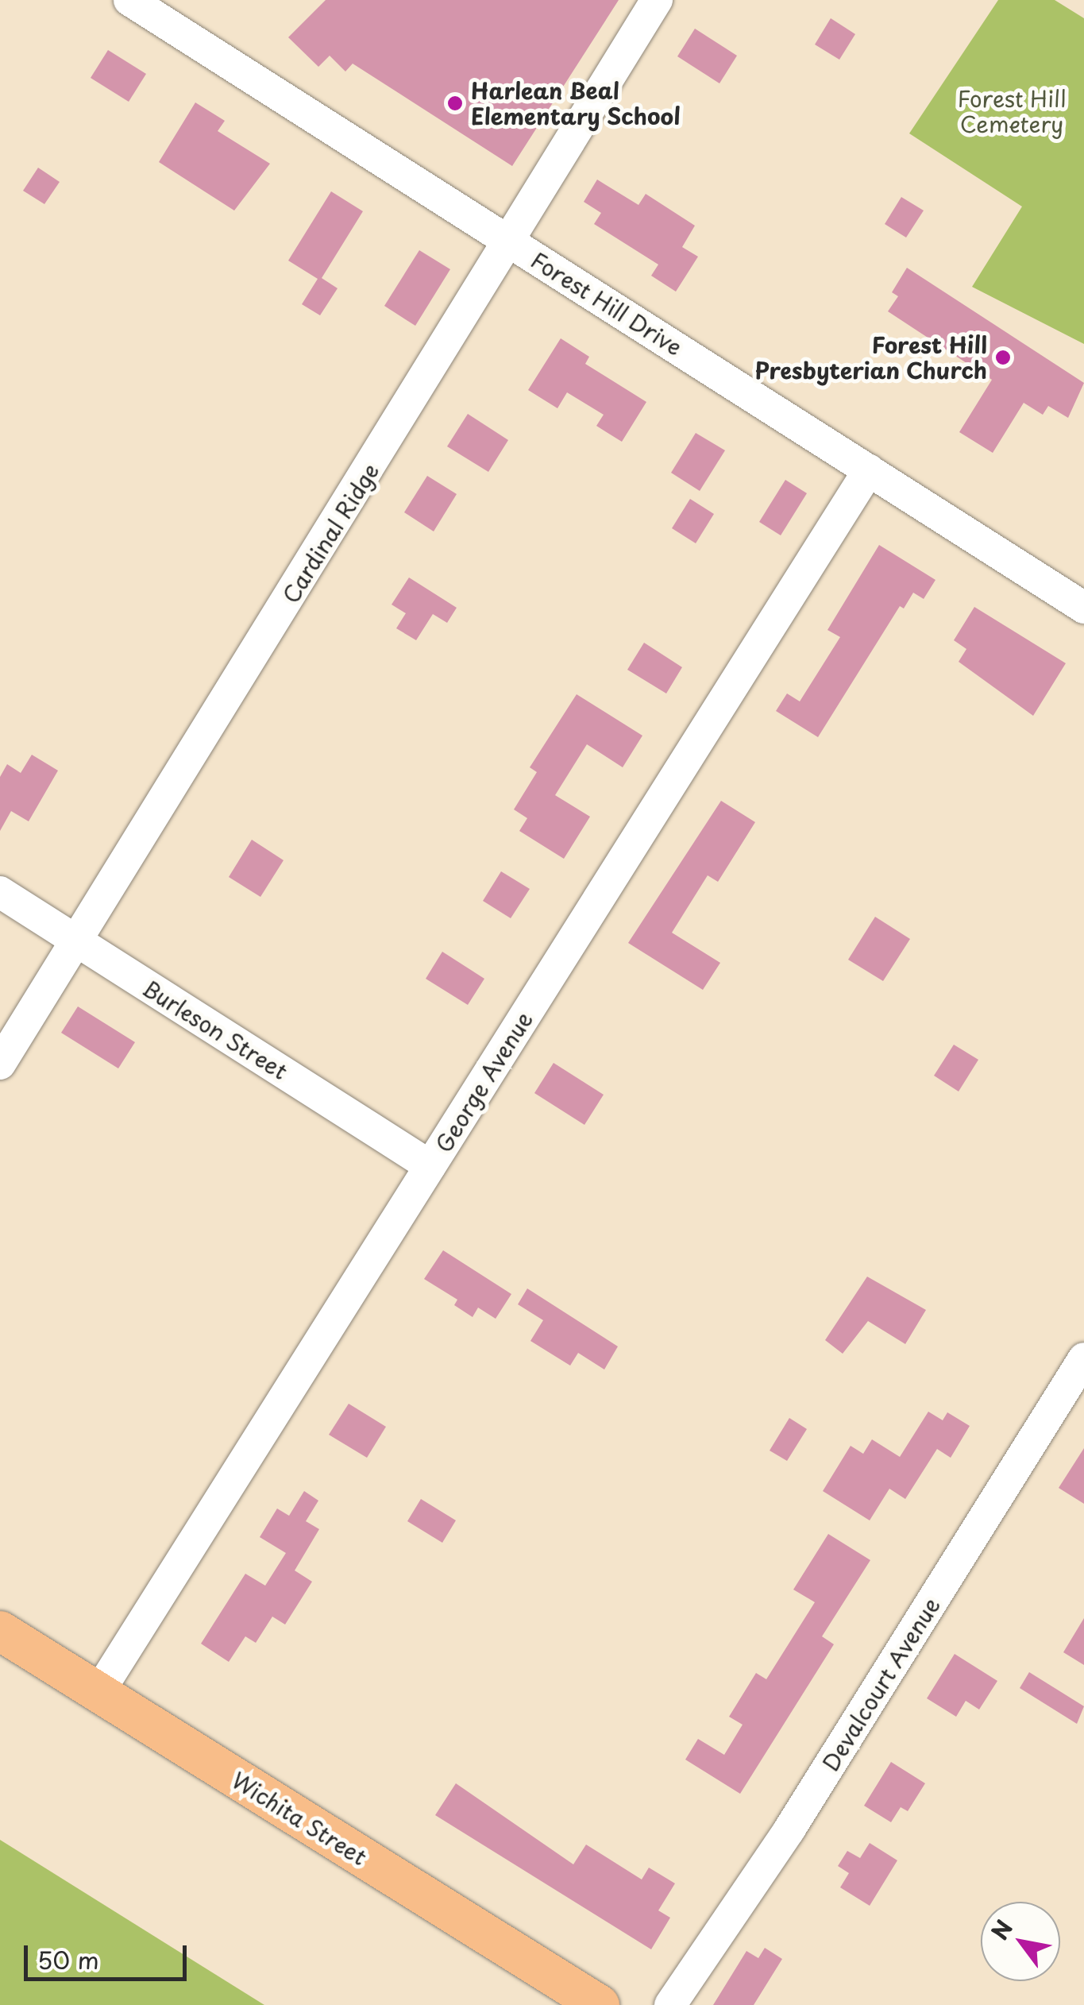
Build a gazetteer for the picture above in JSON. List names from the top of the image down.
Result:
{
  "streets": {
    "main road": ["Wichita Street"],
    "street": [
      "Forest Hill Drive",
      "Cardinal Ridge",
      "Burleson Street",
      "George Avenue",
      "Devalcourt Avenue"
    ]
  },
  "crossings": [
    ["Forest Hill Drive", "Cardinal Ridge"],
    ["Forest Hill Drive", "George Avenue"],
    ["Cardinal Ridge", "Burleson Street"],
    ["Burleson Street", "George Avenue"],
    ["George Avenue", "Wichita Street"]
  ],
  "parks": ["Forest Hill Cemetery"],
  "places": ["Harlean Beal Elementary School", "Forest Hill Presbyterian Church"],
  "scale_bar": "50 m",
  "north": "top left"
}
